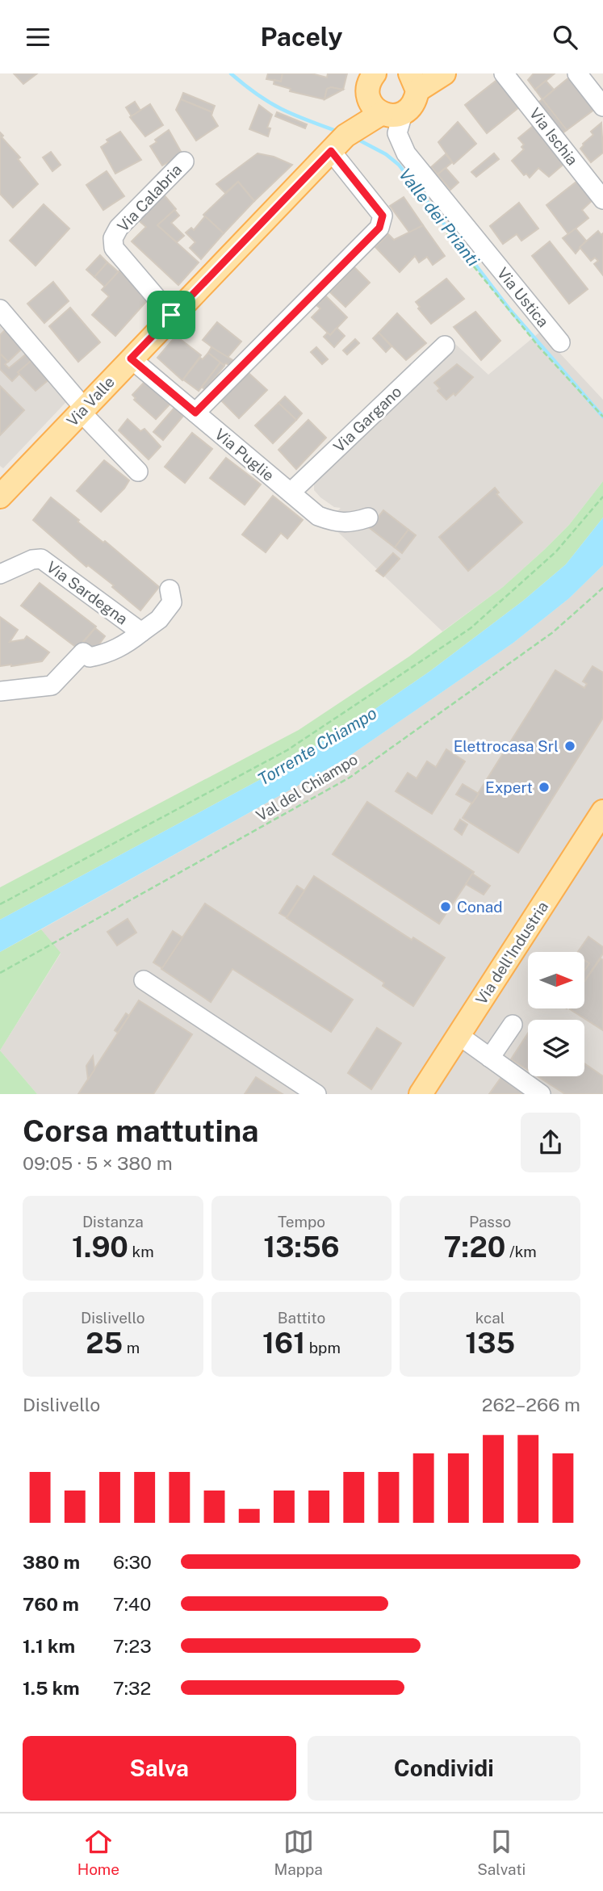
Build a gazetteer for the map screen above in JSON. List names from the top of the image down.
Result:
{
  "streets": {
    "main road": ["Via Valle", "Via dell'Industria"],
    "street": [
      "Via Ischia",
      "Via Calabria",
      "Via Ustica",
      "Via Gargano",
      "Via Puglie",
      "Via Sardegna"
    ],
    "path": ["Val del Chiampo"]
  },
  "crossings": [
    ["Via Calabria", "Via Valle"],
    ["Via Ustica", "Via Valle"],
    ["Via Valle", "Via Puglie"],
    ["Via Gargano", "Via Puglie"]
  ],
  "water": ["Valle dei Prianti", "Torrente Chiampo"],
  "places": ["Elettrocasa Srl", "Expert", "Conad"],
  "north": "right",
  "page": {
    "header": "Pacely",
    "heading": ["Corsa mattutina", "09:05 · 5 × 380 m"],
    "stats": [
      ["Distanza", "1.90 km"],
      ["Tempo", "13:56"],
      ["Passo", "7:20 /km"],
      ["Dislivello", "25 m"],
      ["Battito", "161 bpm"],
      ["kcal", "135"]
    ],
    "chart": ["Dislivello", "262–266 m"],
    "list": [
      {
        "name": "380 m",
        "note": "6:30"
      },
      {
        "name": "760 m",
        "note": "7:40"
      },
      {
        "name": "1.1 km",
        "note": "7:23"
      },
      {
        "name": "1.5 km",
        "note": "7:32"
      }
    ],
    "buttons": ["Salva", "Condividi"],
    "tabs": ["Home", "Mappa", "Salvati"]
  }
}
